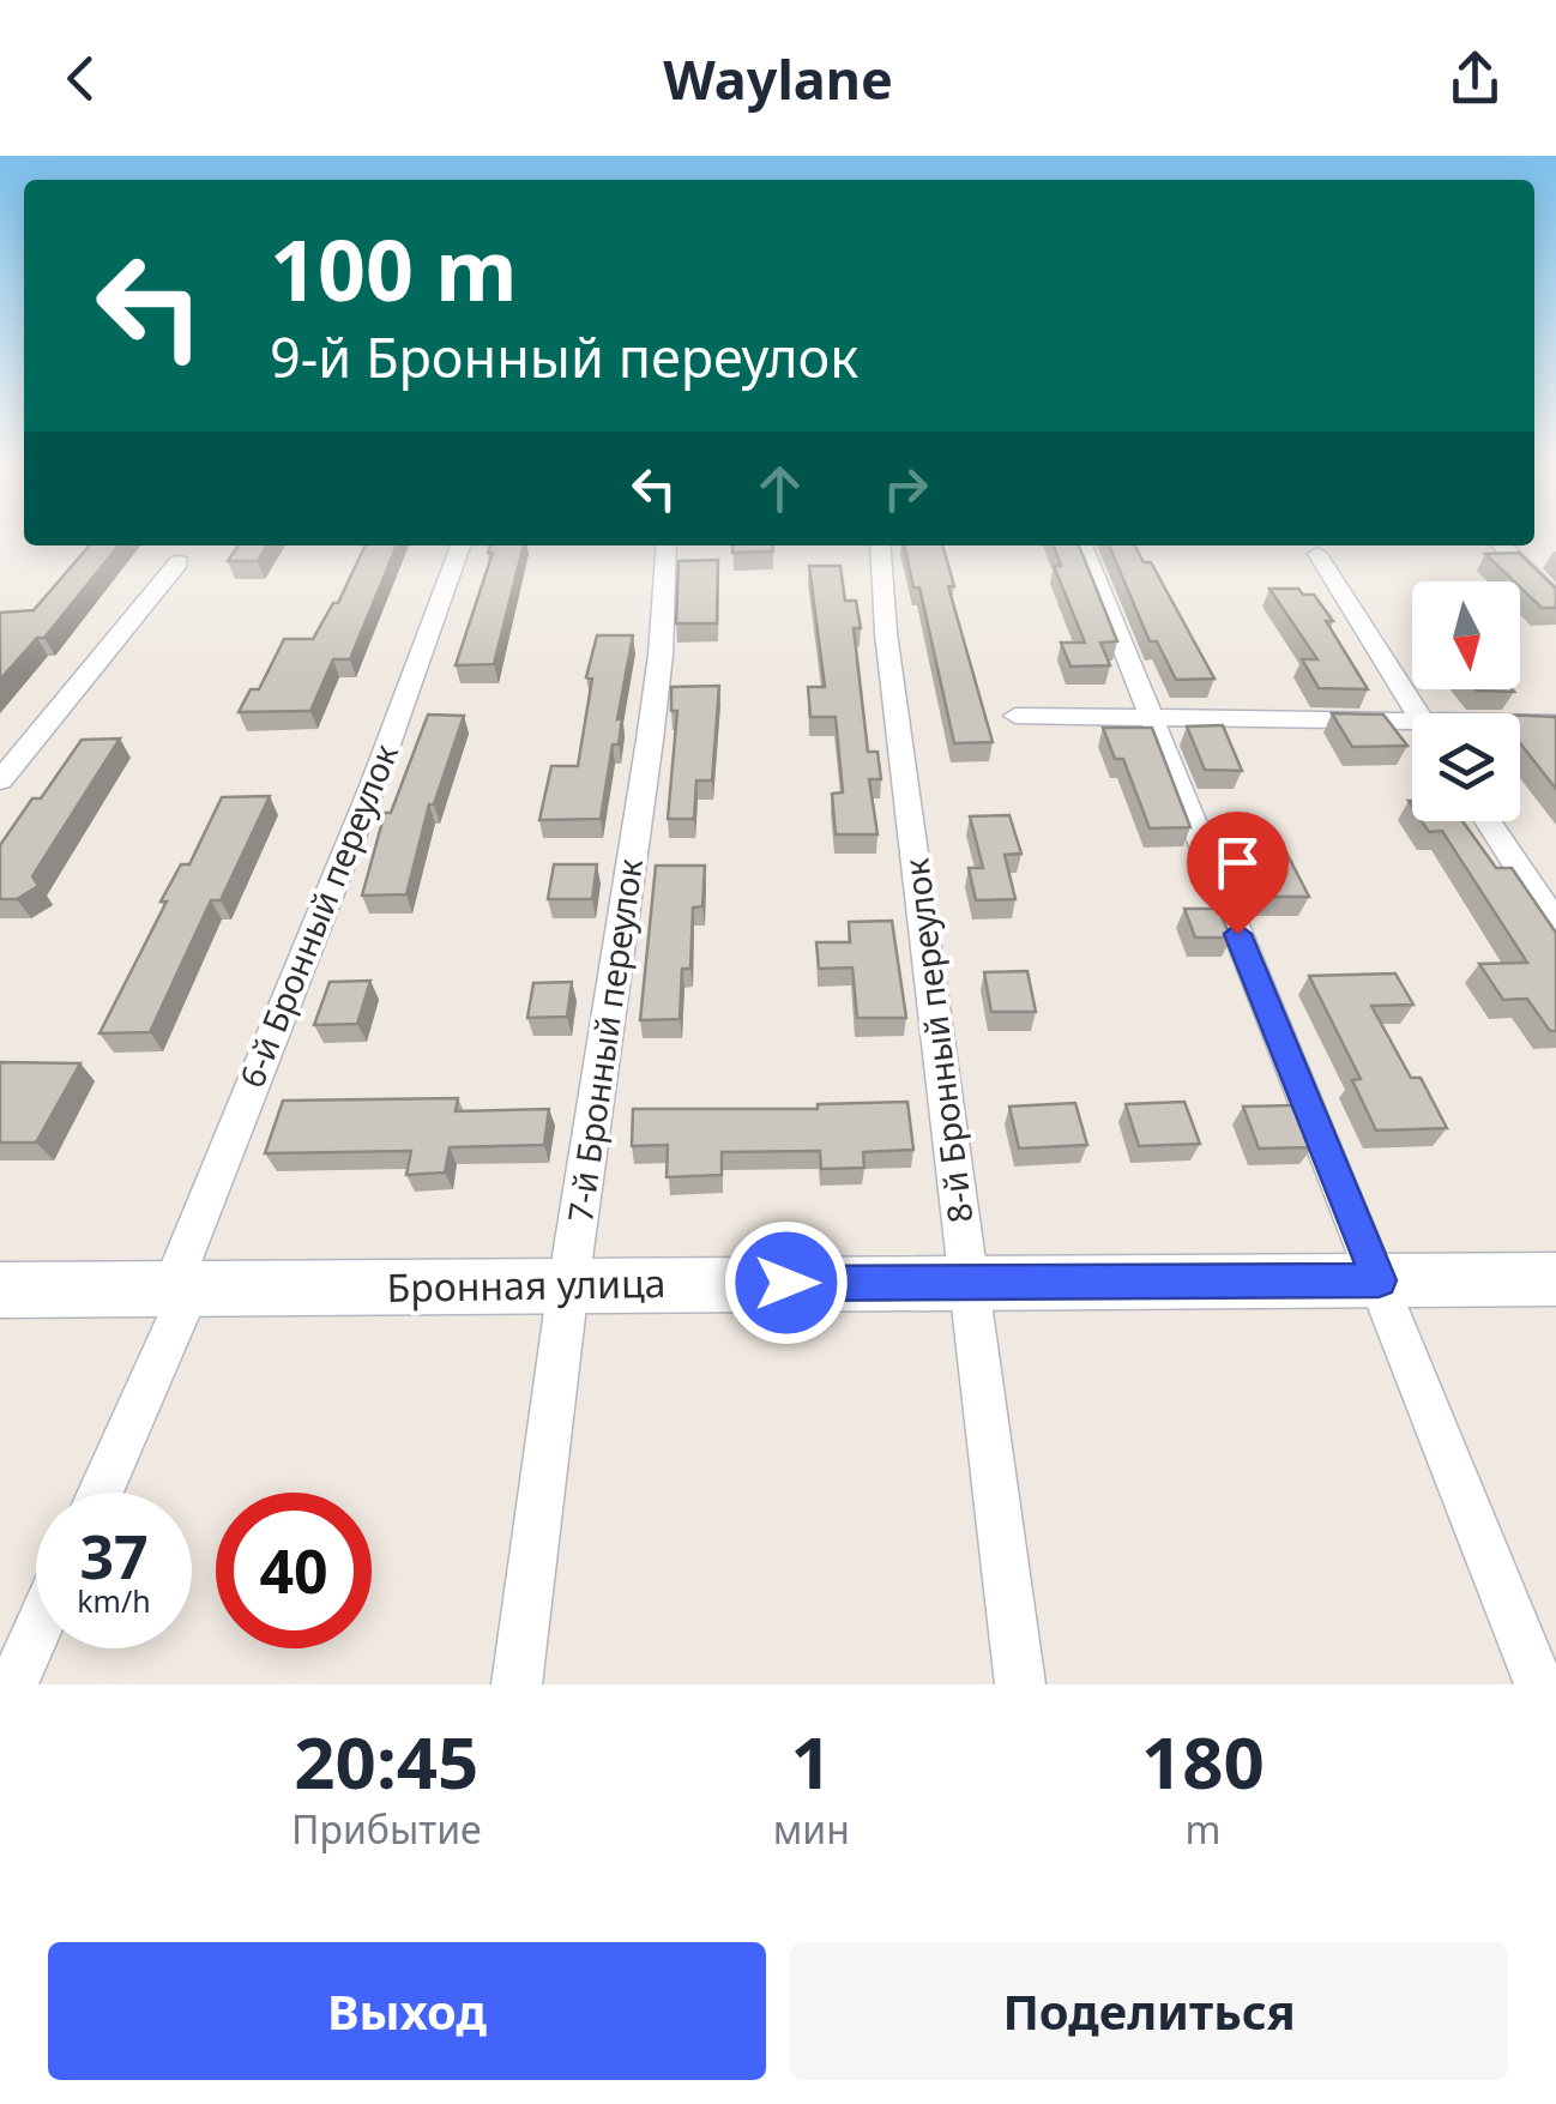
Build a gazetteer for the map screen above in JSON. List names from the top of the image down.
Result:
{
  "streets": {
    "street": [
      "6-й Бронный переулок",
      "7-й Бронный переулок",
      "8-й Бронный переулок",
      "Бронная улица"
    ]
  },
  "crossings": [
    ["6-й Бронный переулок", "Бронная улица"],
    ["7-й Бронный переулок", "Бронная улица"],
    ["8-й Бронный переулок", "Бронная улица"]
  ],
  "north": "bottom",
  "page": {
    "header": "Waylane",
    "turn": ["100 m", "9-й Бронный переулок"],
    "speed": "37 km/h",
    "limit": "40",
    "eta": [
      "20:45",
      "Прибытие",
      "1",
      "мин",
      "180",
      "m"
    ],
    "buttons": ["Выход", "Поделиться"]
  }
}
